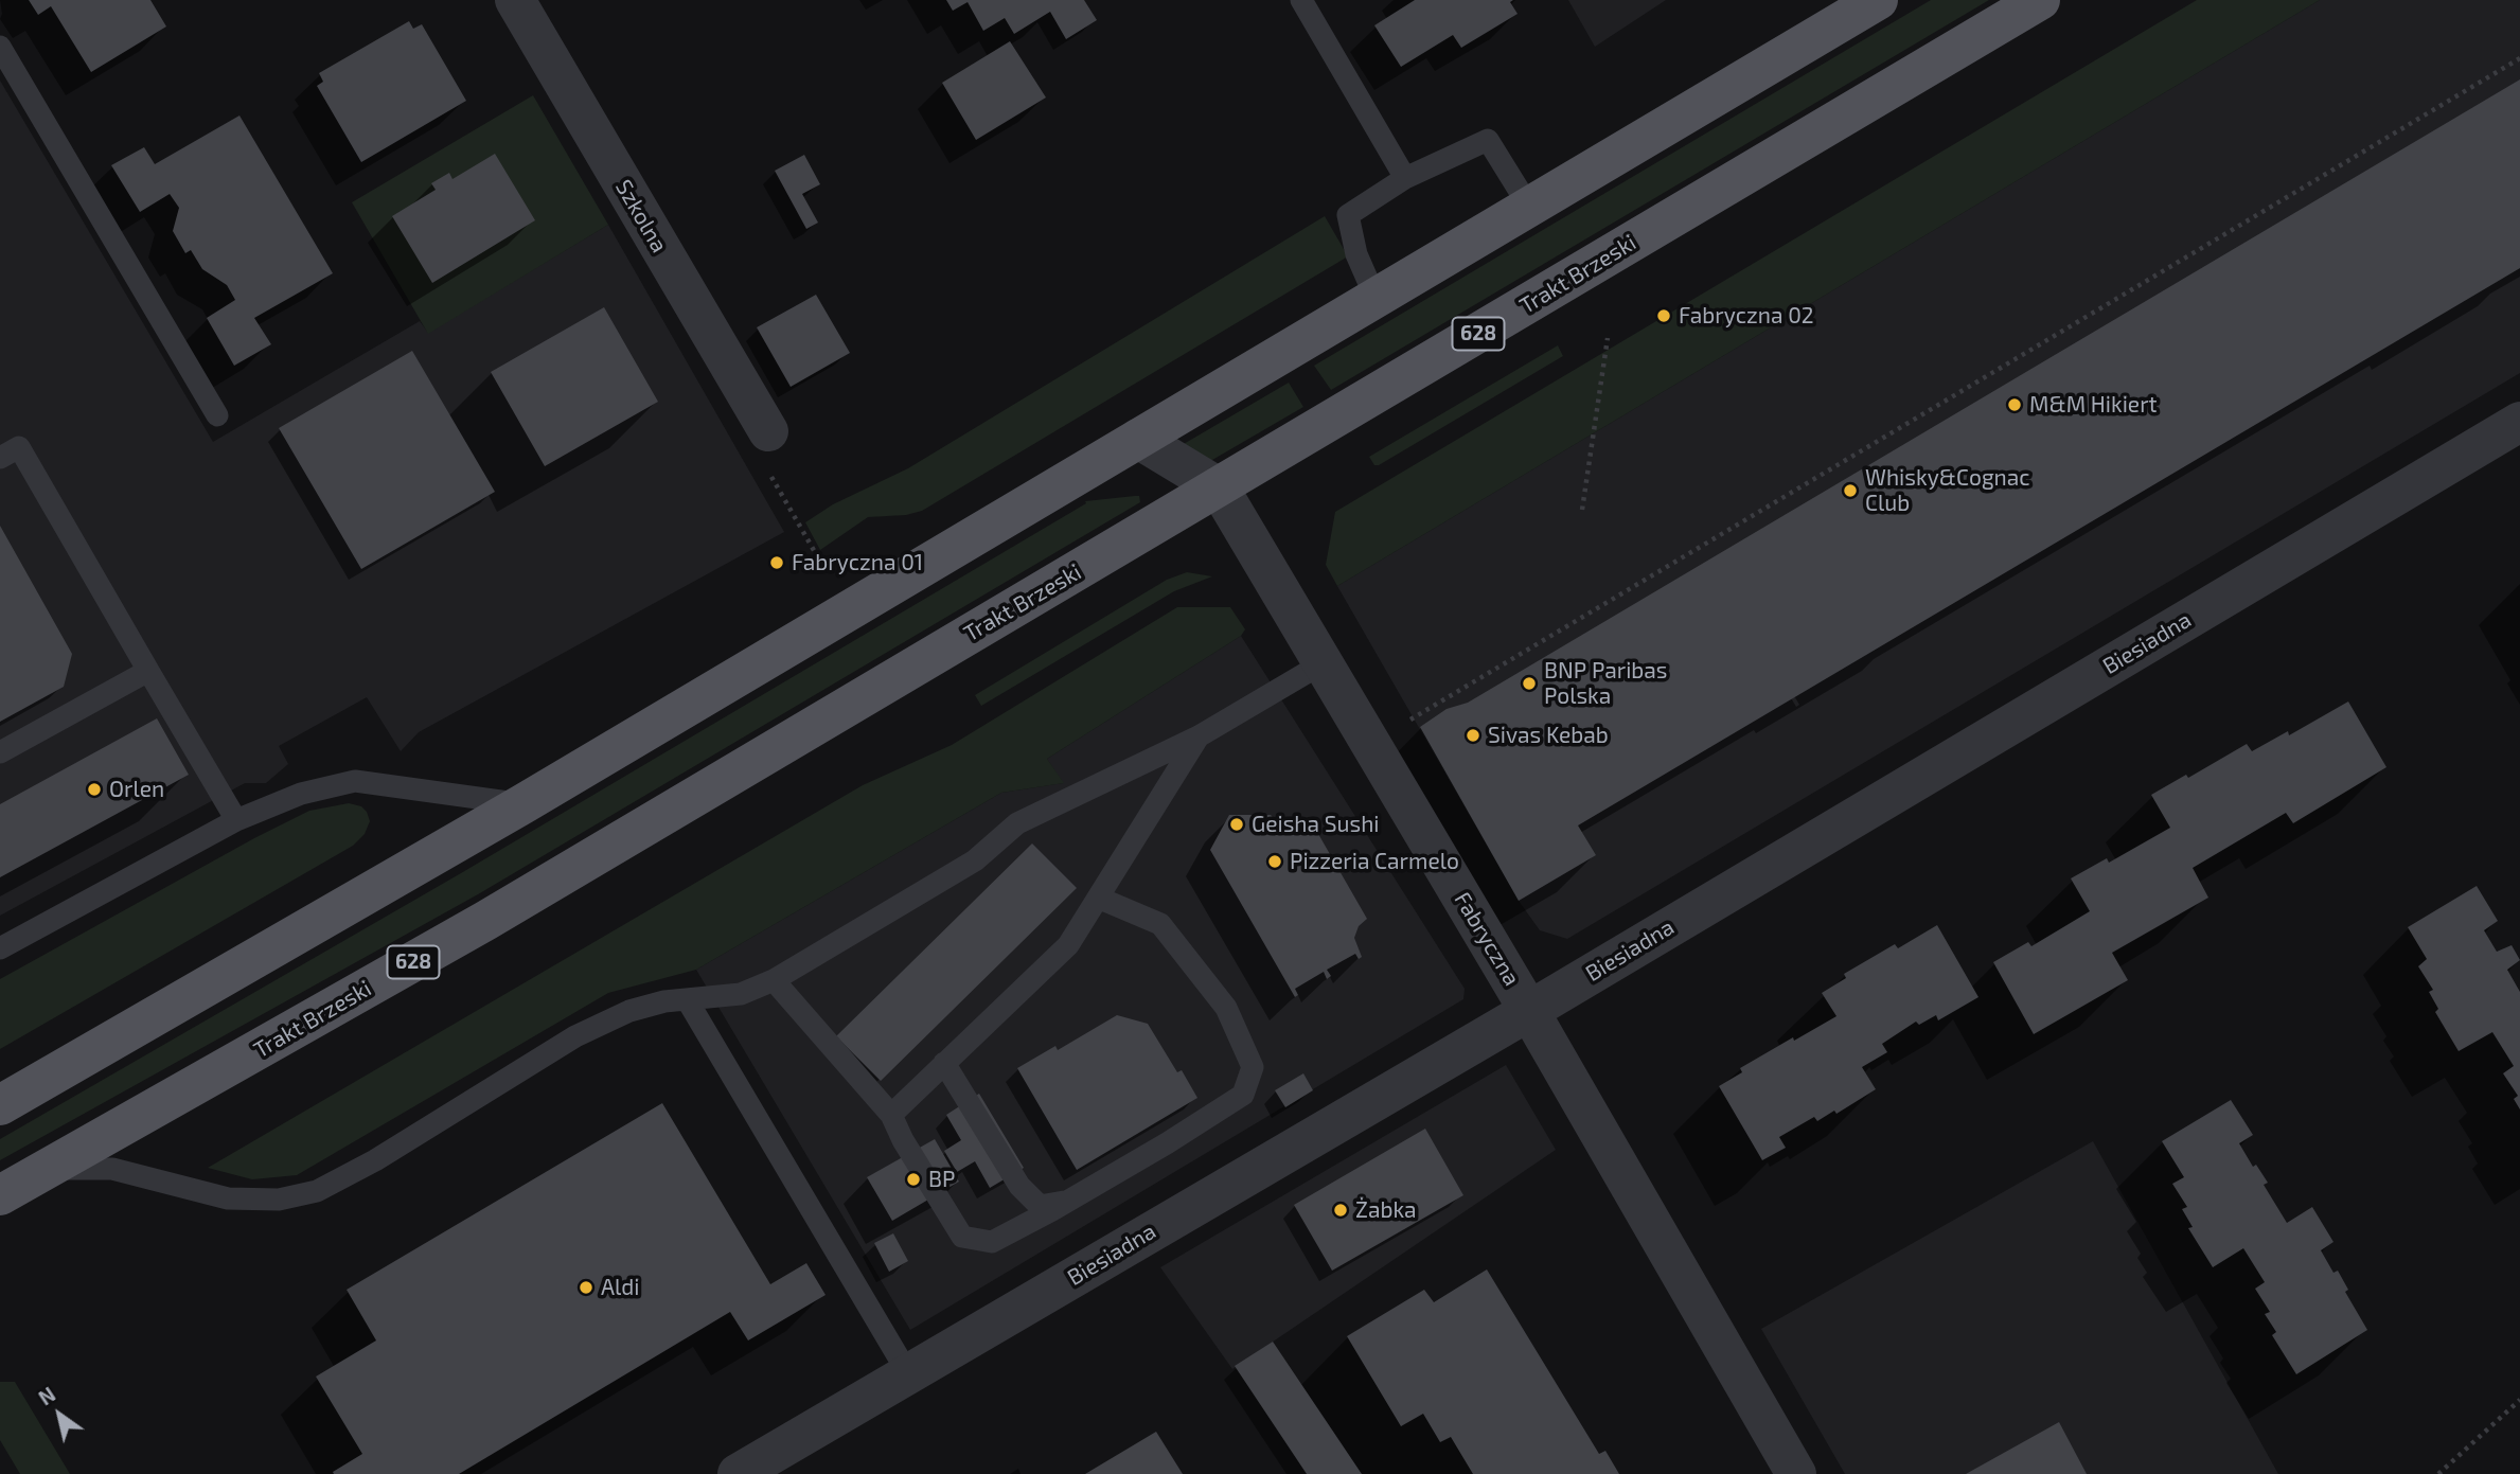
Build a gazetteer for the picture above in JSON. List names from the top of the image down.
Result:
{
  "streets": {
    "main road": ["Trakt Brzeski", "628"],
    "street": ["Szkolna", "Biesiadna", "Fabryczna"]
  },
  "crossings": [
    ["Trakt Brzeski", "Fabryczna"],
    ["Biesiadna", "Fabryczna"]
  ],
  "places": [
    "Fabryczna 02",
    "M&M Hikiert",
    "Whisky&Cognac Club",
    "Fabryczna 01",
    "BNP Paribas Polska",
    "Sivas Kebab",
    "Orlen",
    "Geisha Sushi",
    "Pizzeria Carmelo",
    "BP",
    "Żabka",
    "Aldi"
  ],
  "north": "top left"
}
